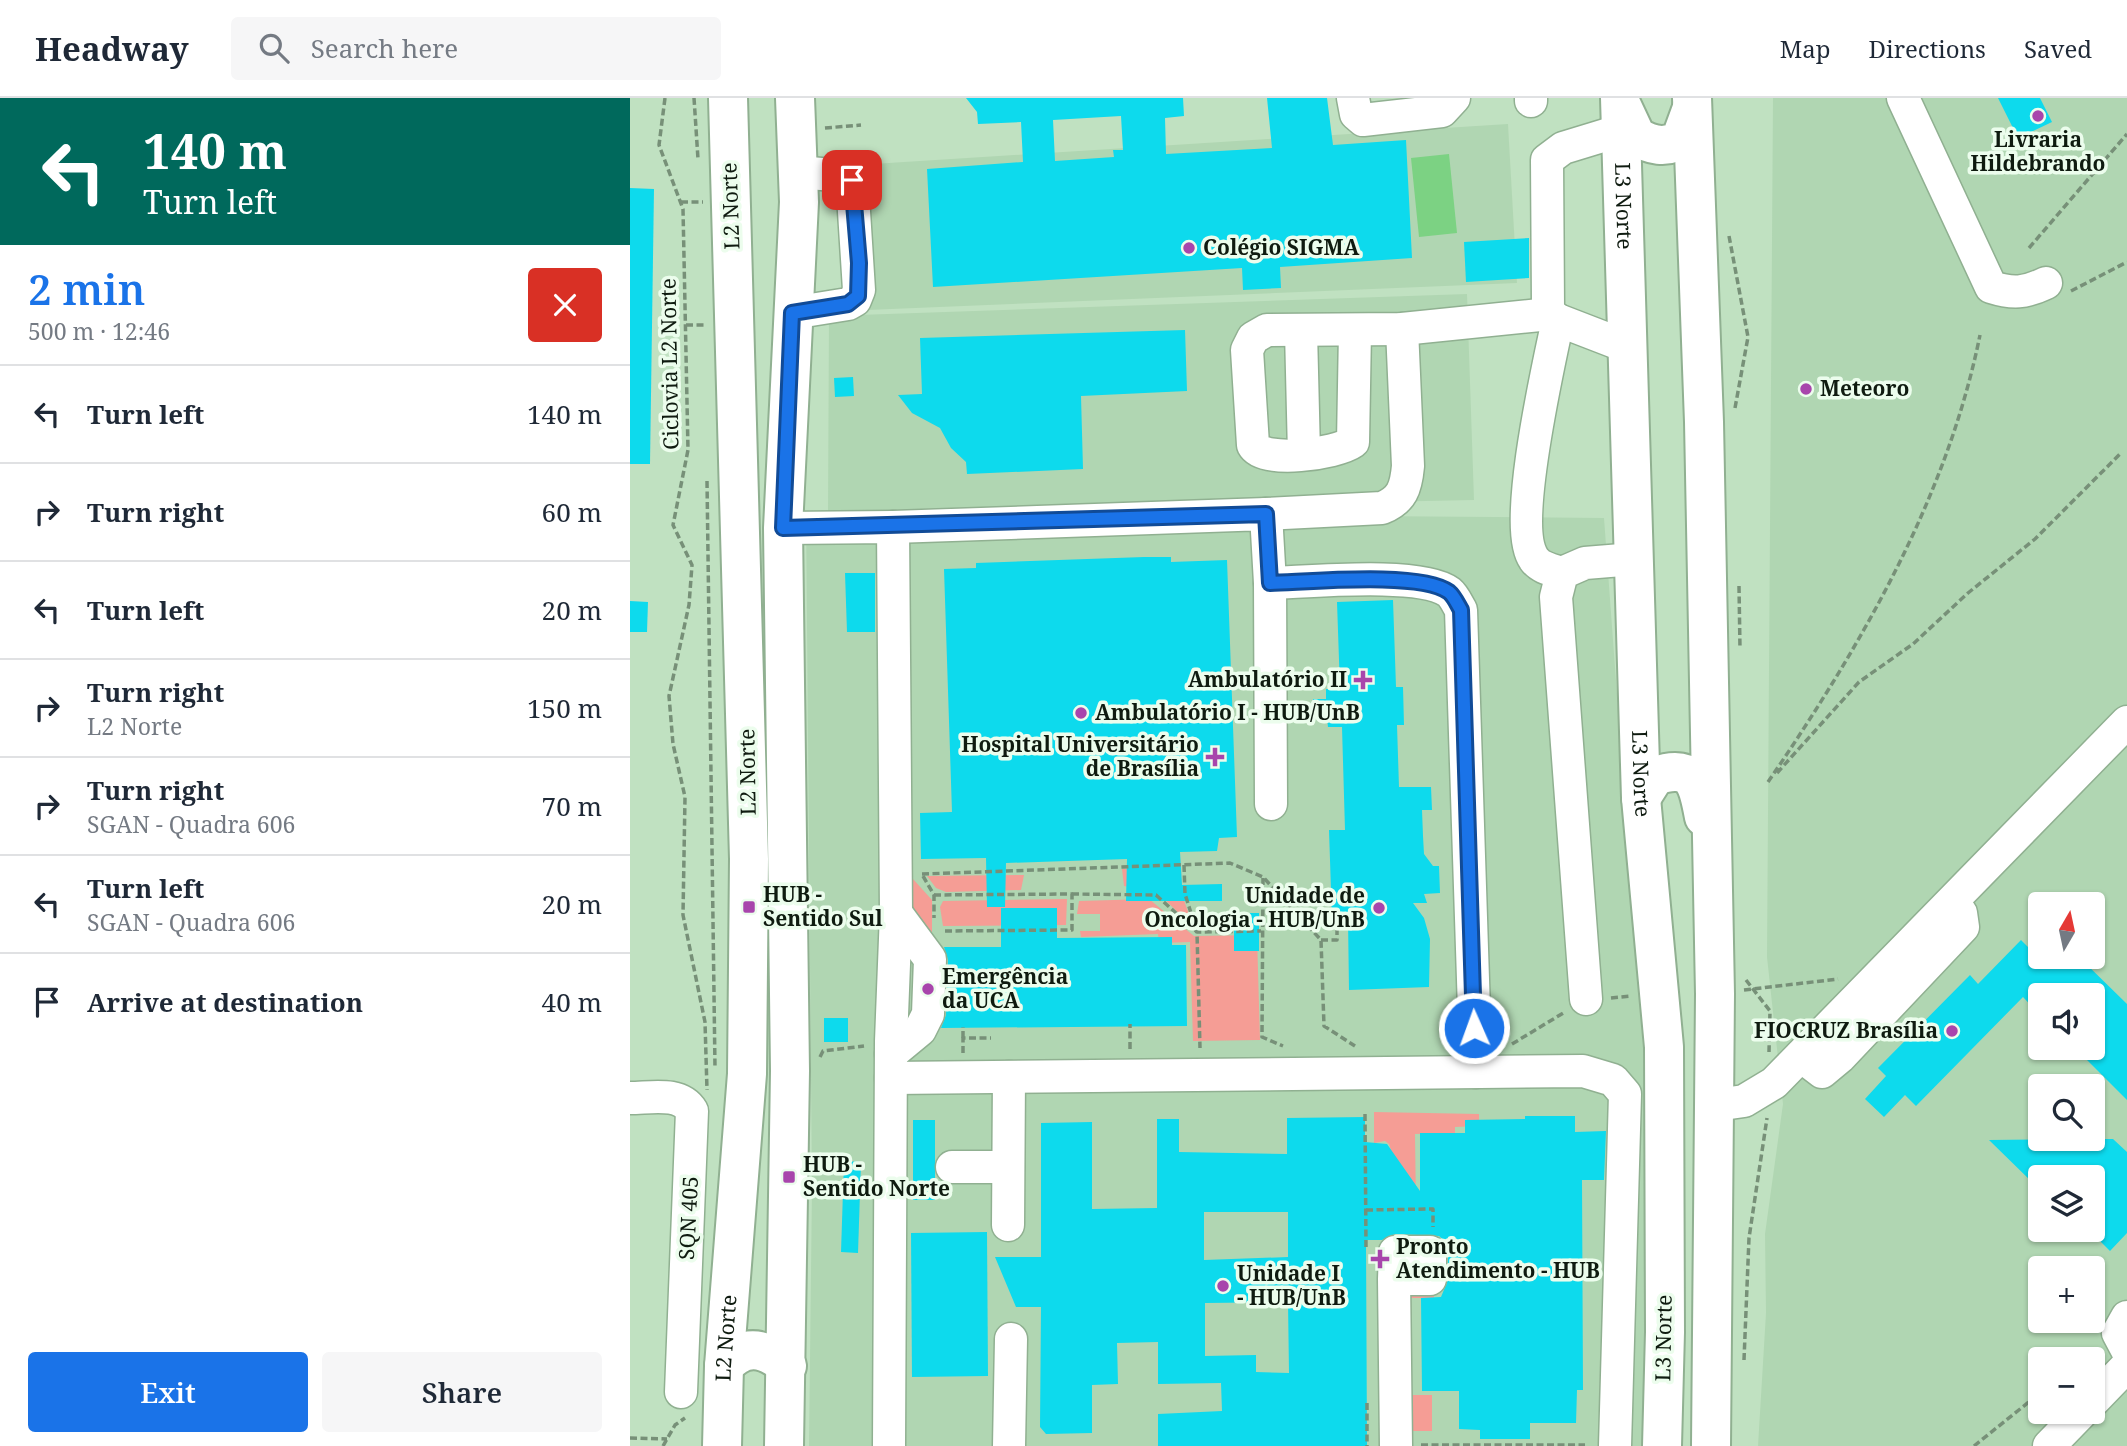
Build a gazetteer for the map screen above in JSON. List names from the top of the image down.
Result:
{
  "streets": {
    "main road": ["L2 Norte", "L3 Norte"],
    "street": ["SQN 405"],
    "path": ["Ciclovia L2 Norte"]
  },
  "crossings": [
    ["Ciclovia L2 Norte", "SQN 405"]
  ],
  "places": {
    "other": [
      "Livraria Hildebrando",
      "Colégio SIGMA",
      "Meteoro",
      "Ambulatório I - HUB/UnB",
      "Unidade de Oncologia - HUB/UnB",
      "Emergência da UCA",
      "FIOCRUZ Brasília",
      "Unidade I - HUB/UnB"
    ],
    "health": ["Ambulatório II", "Hospital Universitário de Brasília", "Pronto Atendimento - HUB"],
    "transit": ["HUB - Sentido Sul", "HUB - Sentido Norte"]
  },
  "north": "top",
  "page": {
    "header": "Headway",
    "search": "Search here",
    "nav": ["Map", "Directions", "Saved"],
    "turn": ["140 m", "Turn left"],
    "heading": ["2 min", "500 m · 12:46"],
    "list": [
      {
        "name": "Turn left",
        "value": "140 m"
      },
      {
        "name": "Turn right",
        "value": "60 m"
      },
      {
        "name": "Turn left",
        "value": "20 m"
      },
      {
        "name": "Turn right",
        "note": "L2 Norte",
        "value": "150 m"
      },
      {
        "name": "Turn right",
        "note": "SGAN - Quadra 606",
        "value": "70 m"
      },
      {
        "name": "Turn left",
        "note": "SGAN - Quadra 606",
        "value": "20 m"
      },
      {
        "name": "Arrive at destination",
        "value": "40 m"
      }
    ],
    "map_buttons": ["+", "−"],
    "buttons": ["Exit", "Share"]
  }
}
